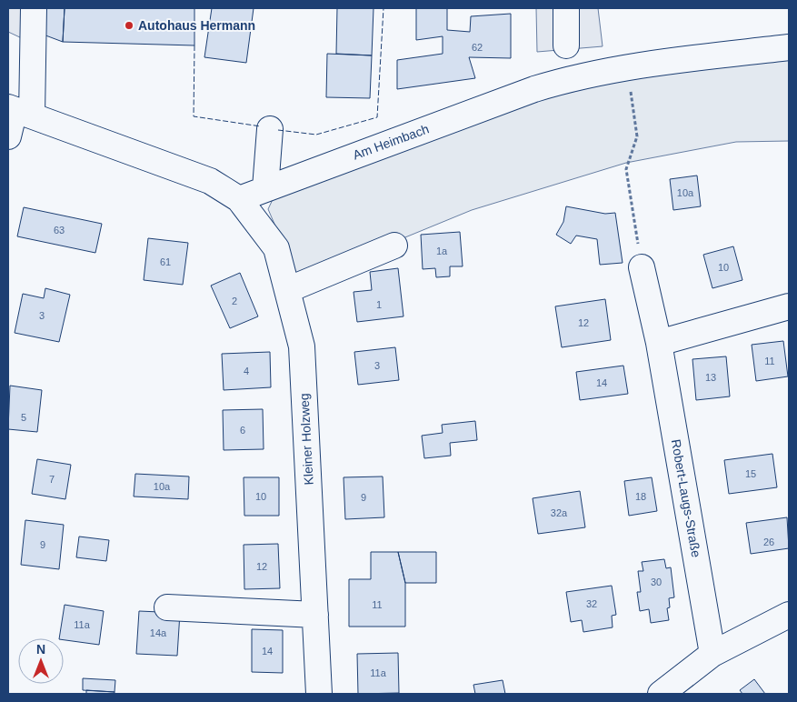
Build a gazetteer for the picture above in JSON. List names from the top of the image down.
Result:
{
  "streets": {
    "street": ["Am Heimbach", "Kleiner Holzweg", "Robert-Laugs-Straße"]
  },
  "crossings": [
    ["Am Heimbach", "Kleiner Holzweg"]
  ],
  "places": ["Autohaus Hermann"],
  "house_numbers": [
    "62",
    "10a",
    "63",
    "1a",
    "61",
    "10",
    "2",
    "1",
    "3",
    "12",
    "11",
    "3",
    "4",
    "13",
    "14",
    "5",
    "6",
    "15",
    "7",
    "10a",
    "10",
    "18",
    "9",
    "32a",
    "26",
    "9",
    "12",
    "30",
    "32",
    "11",
    "11a",
    "14a",
    "14",
    "11a"
  ],
  "north": "top"
}
